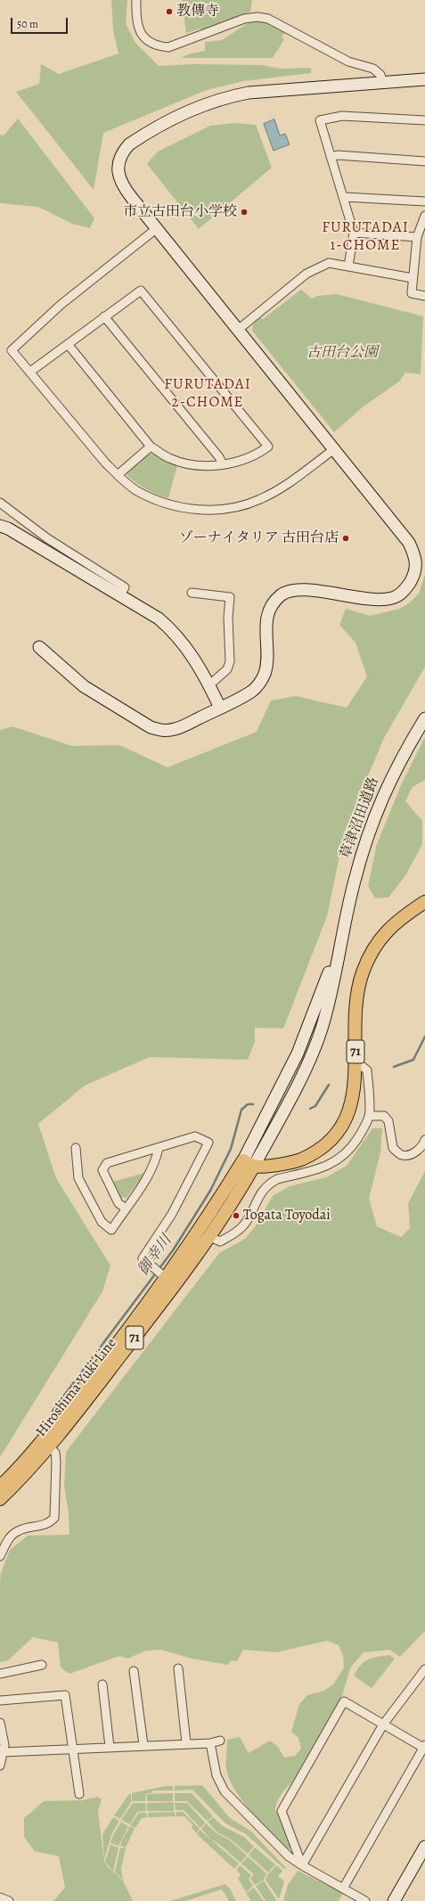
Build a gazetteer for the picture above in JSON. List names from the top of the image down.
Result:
{
  "streets": {
    "main road": ["71", "Hiroshima Yuki Line"],
    "street": ["草津沼田道路"]
  },
  "crossings": [
    ["草津沼田道路", "71"],
    ["草津沼田道路", "Hiroshima Yuki Line"],
    ["71", "Hiroshima Yuki Line"]
  ],
  "districts": ["FURUTADAI 1-CHOME", "FURUTADAI 2-CHOME"],
  "water": ["御幸川"],
  "parks": ["古田台公園"],
  "places": [
    "教傳寺",
    "市立古田台小学校",
    "ゾーナイタリア 古田台店",
    "Togata Toyodai"
  ],
  "scale_bar": "50 m"
}
